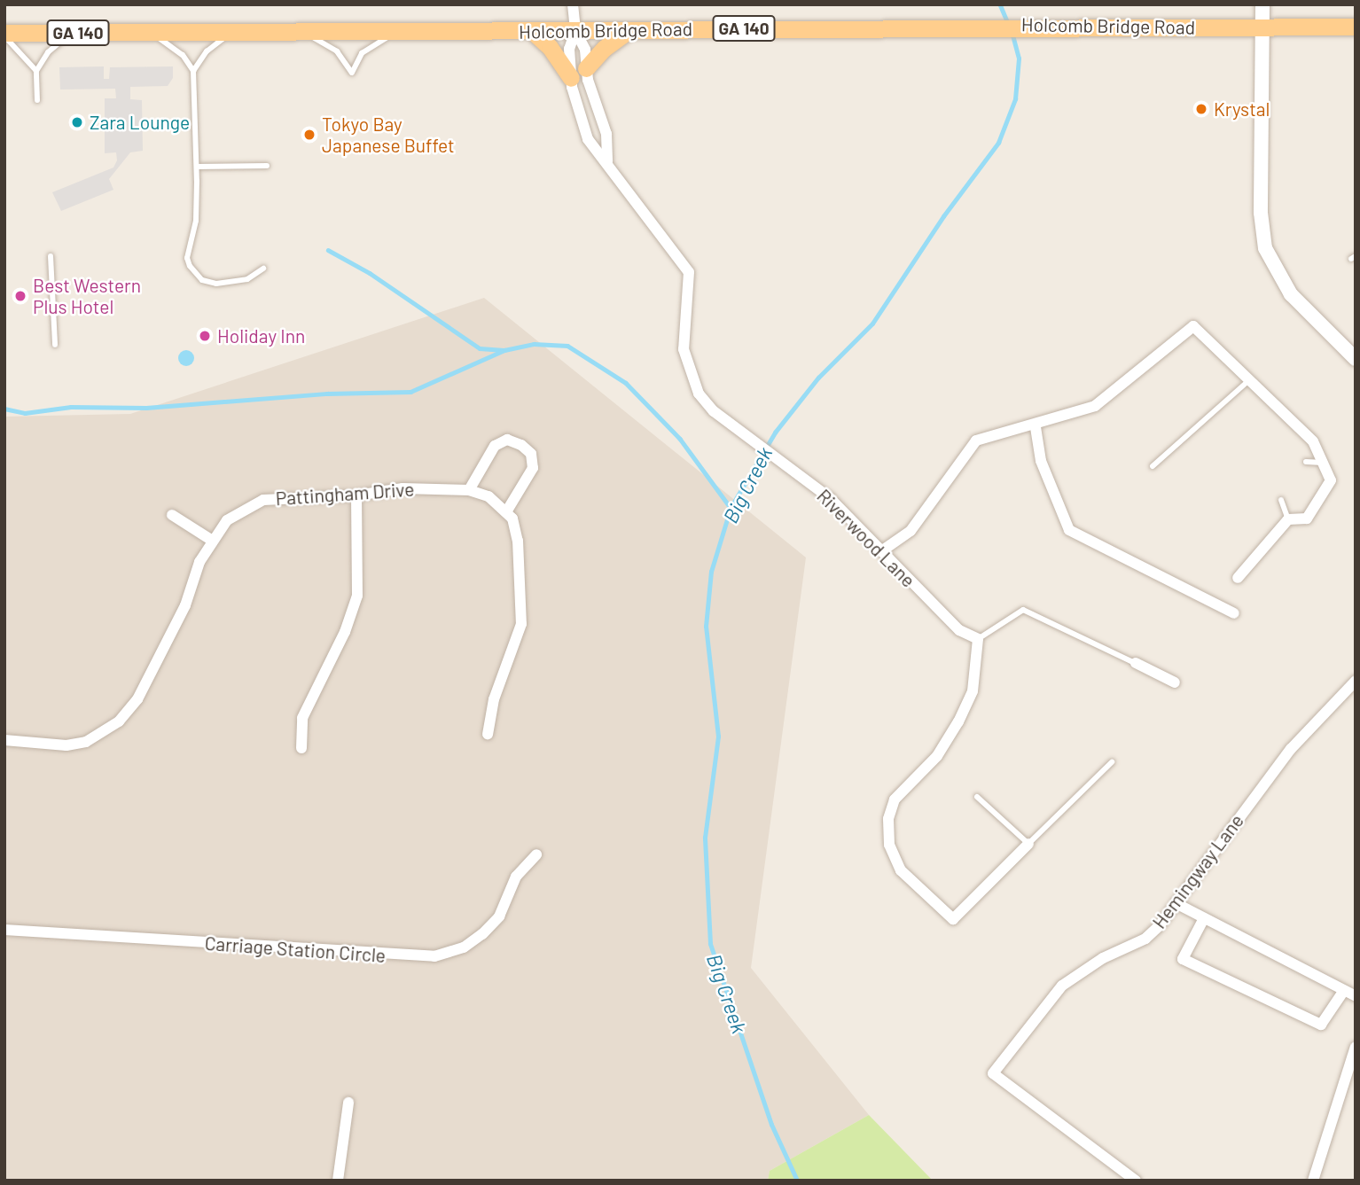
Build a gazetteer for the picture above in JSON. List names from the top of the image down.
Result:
{
  "streets": {
    "main road": ["Holcomb Bridge Road", "GA 140"],
    "street": [
      "Pattingham Drive",
      "Riverwood Lane",
      "Hemingway Lane",
      "Carriage Station Circle"
    ]
  },
  "crossings": [
    ["Holcomb Bridge Road", "Riverwood Lane"]
  ],
  "water": ["Big Creek"],
  "places": [
    "Krystal",
    "Zara Lounge",
    "Tokyo Bay Japanese Buffet",
    "Best Western Plus Hotel",
    "Holiday Inn"
  ]
}
